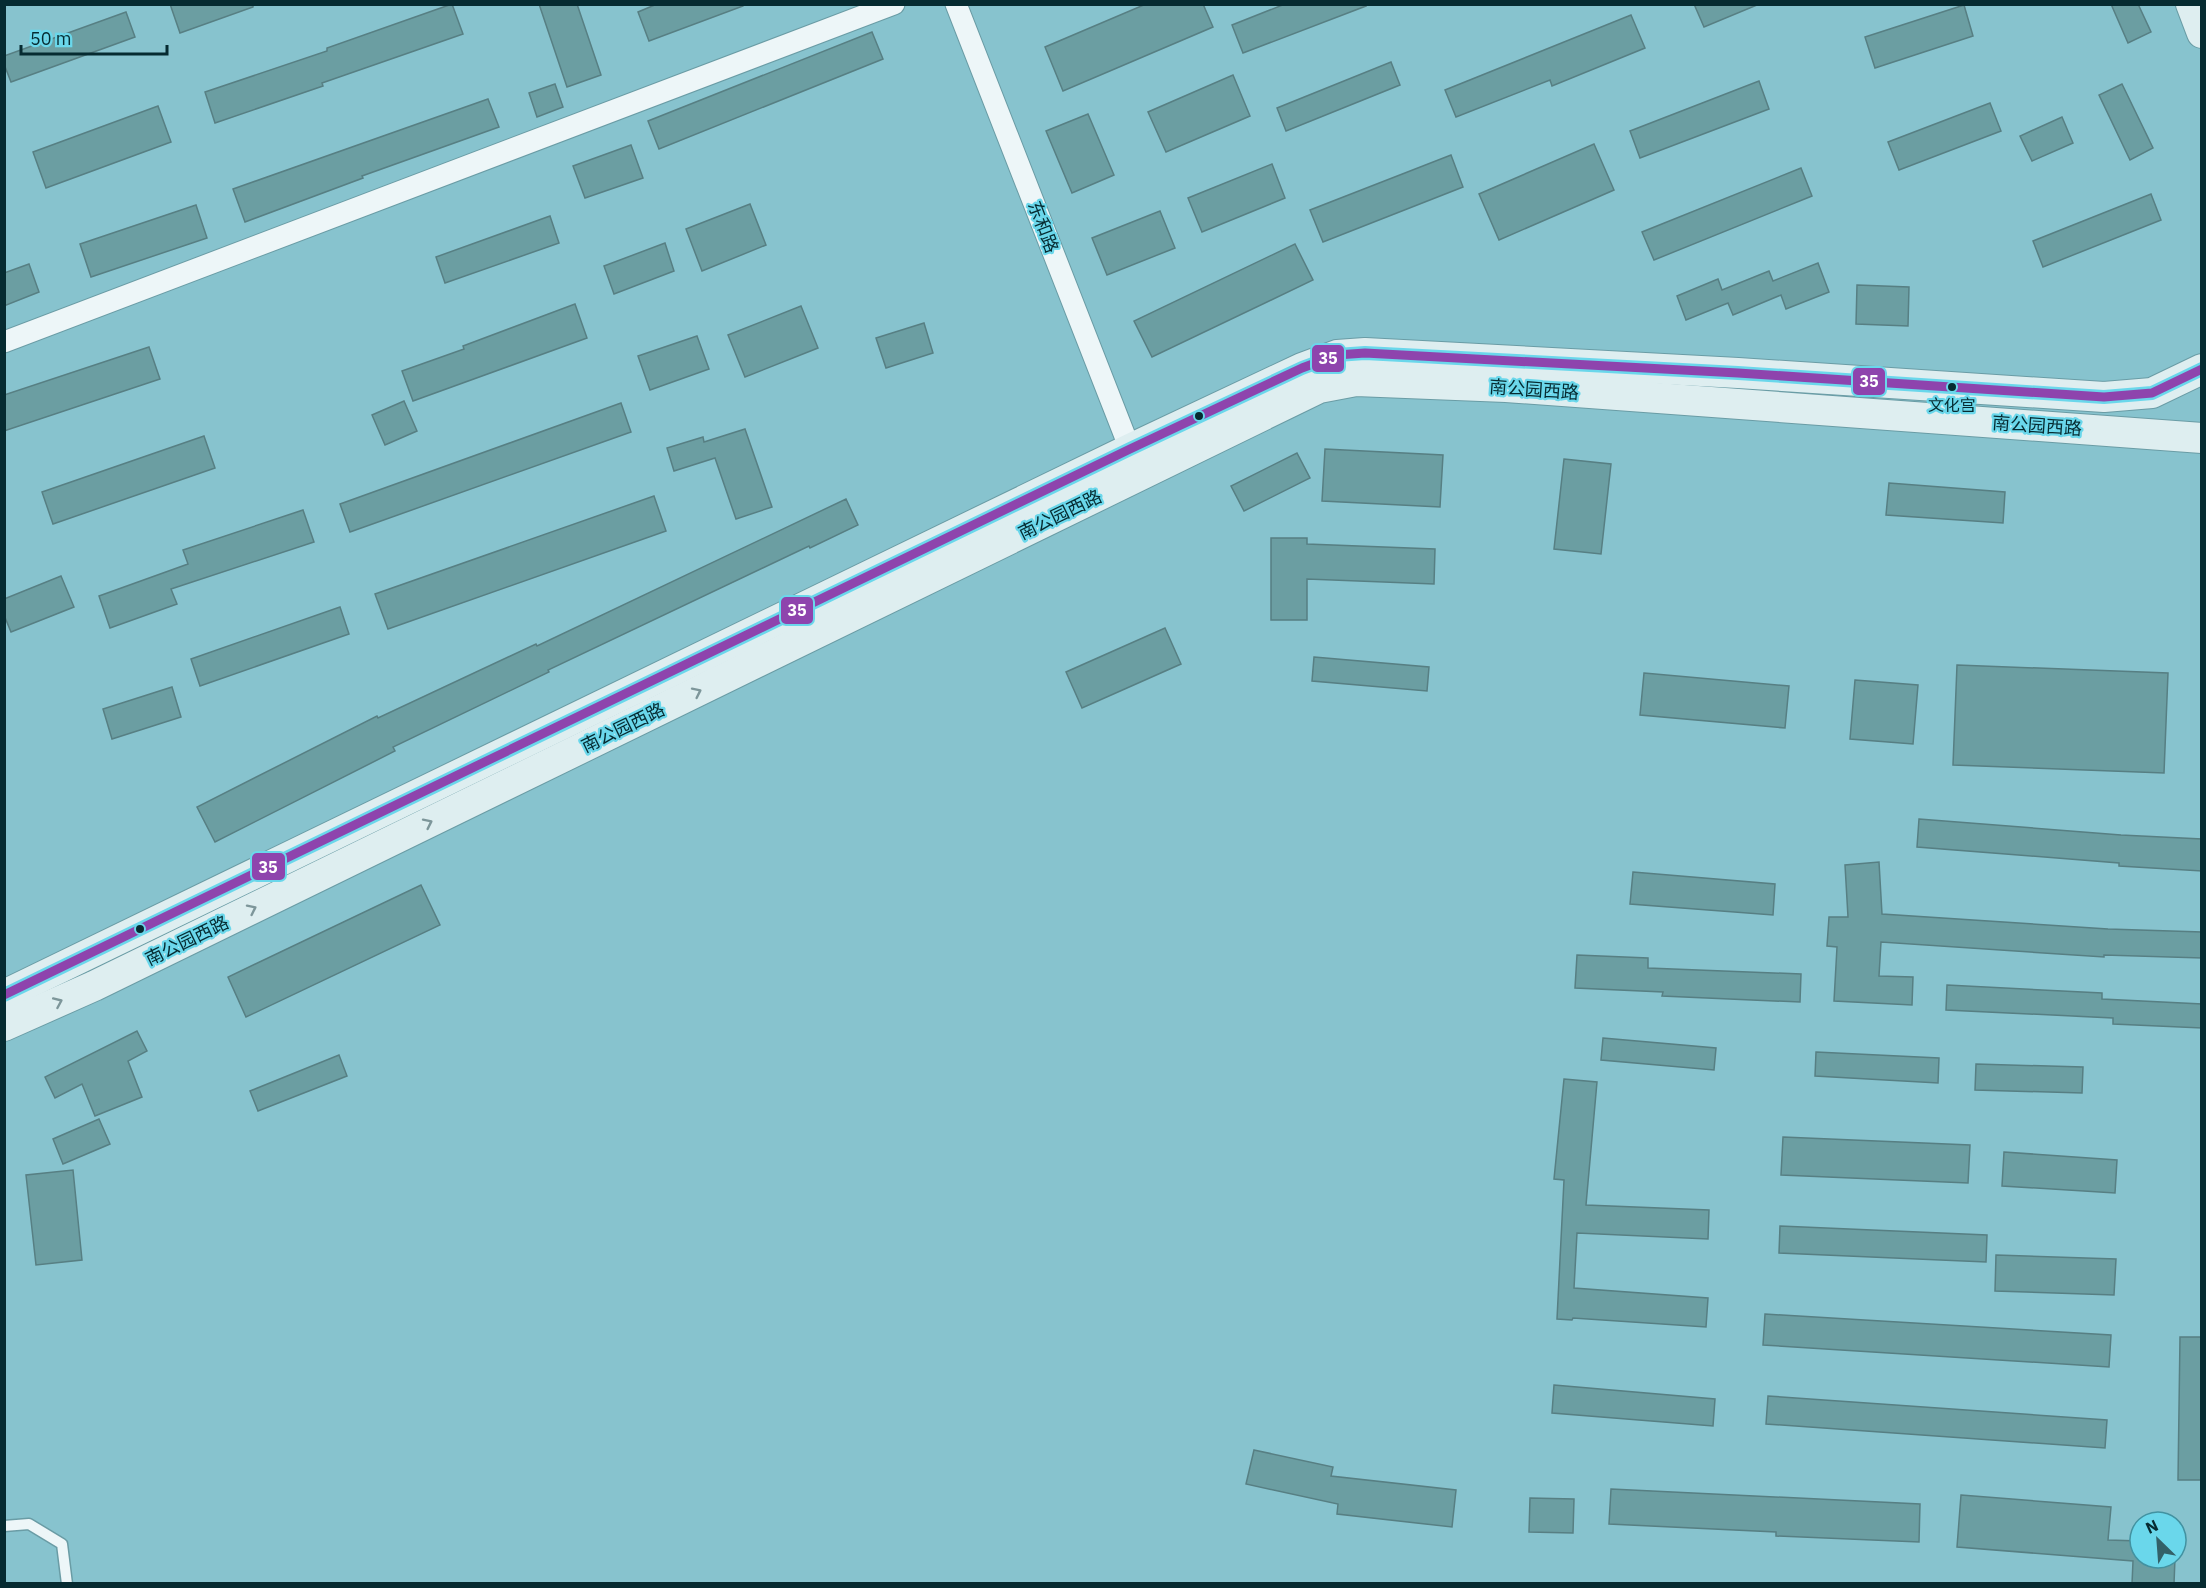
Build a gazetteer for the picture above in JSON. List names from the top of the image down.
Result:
{
  "streets": {
    "main road": ["南公园西路"],
    "street": ["东和路"]
  },
  "crossings": [
    ["东和路", "南公园西路"]
  ],
  "places": ["文化宫"],
  "lines": ["transit line 35"],
  "scale_bar": "50 m",
  "north": "top left"
}
